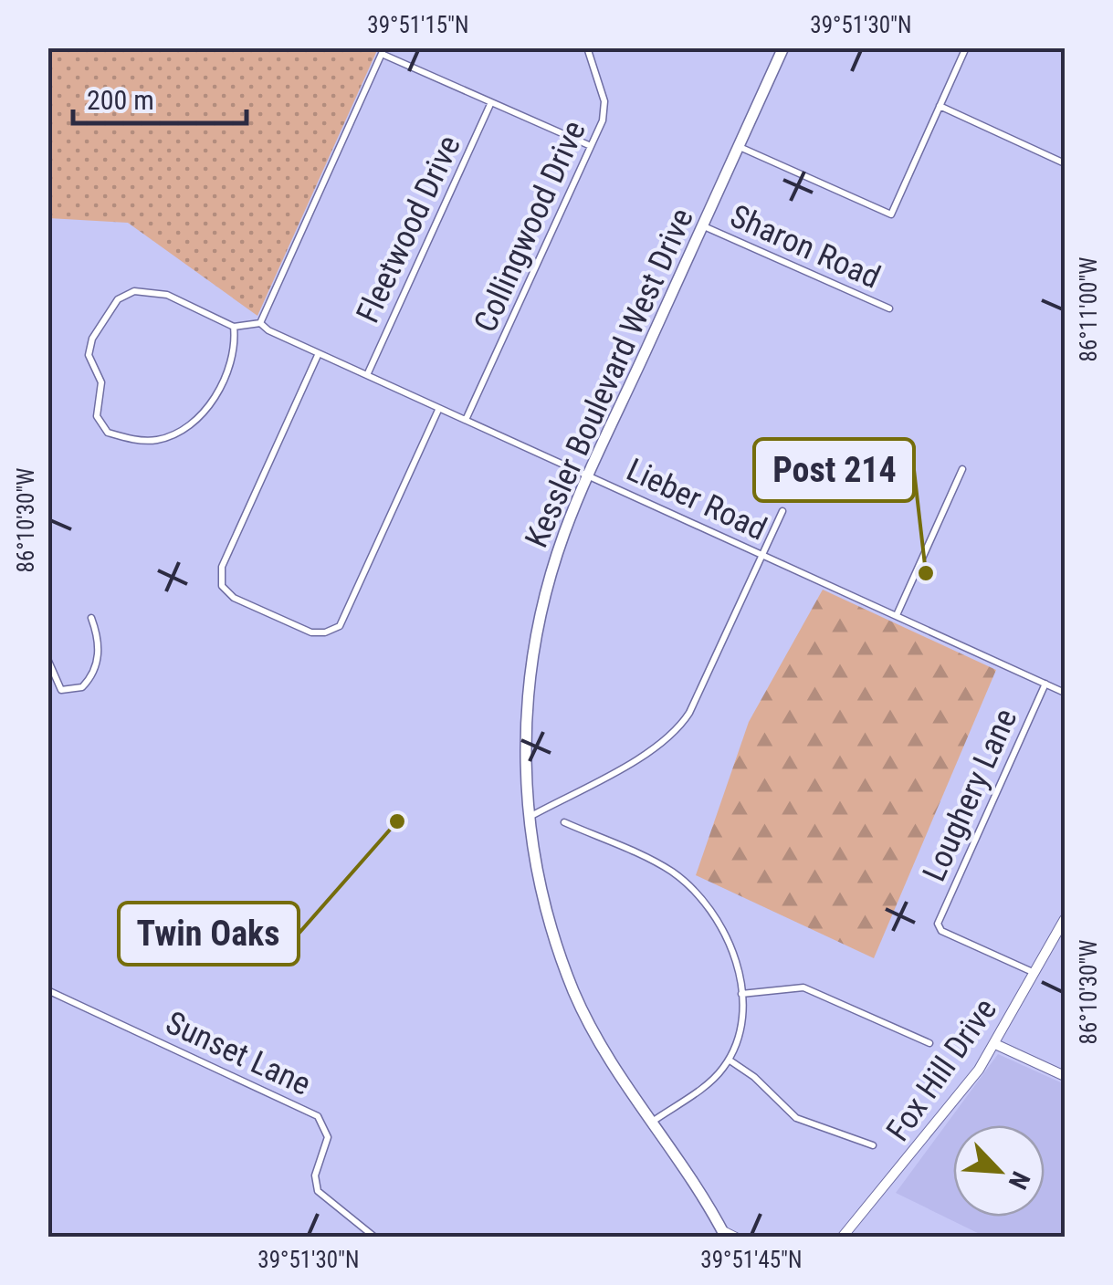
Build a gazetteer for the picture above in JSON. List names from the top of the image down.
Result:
{
  "streets": {
    "main road": ["Kessler Boulevard West Drive"],
    "street": [
      "Collingwood Drive",
      "Fleetwood Drive",
      "Sharon Road",
      "Lieber Road",
      "Loughery Lane",
      "Sunset Lane",
      "Fox Hill Drive"
    ]
  },
  "crossings": [
    ["Collingwood Drive", "Lieber Road"],
    ["Fleetwood Drive", "Lieber Road"],
    ["Sharon Road", "Kessler Boulevard West Drive"],
    ["Kessler Boulevard West Drive", "Lieber Road"],
    ["Lieber Road", "Loughery Lane"],
    ["Loughery Lane", "Fox Hill Drive"]
  ],
  "places": ["Post 214", "Twin Oaks"],
  "scale_bar": "200 m",
  "north": "bottom right",
  "coordinates": [
    "39°51'15\"N",
    "39°51'30\"N",
    "86°11'00\"W",
    "86°10'30\"W",
    "39°51'45\"N"
  ]
}
